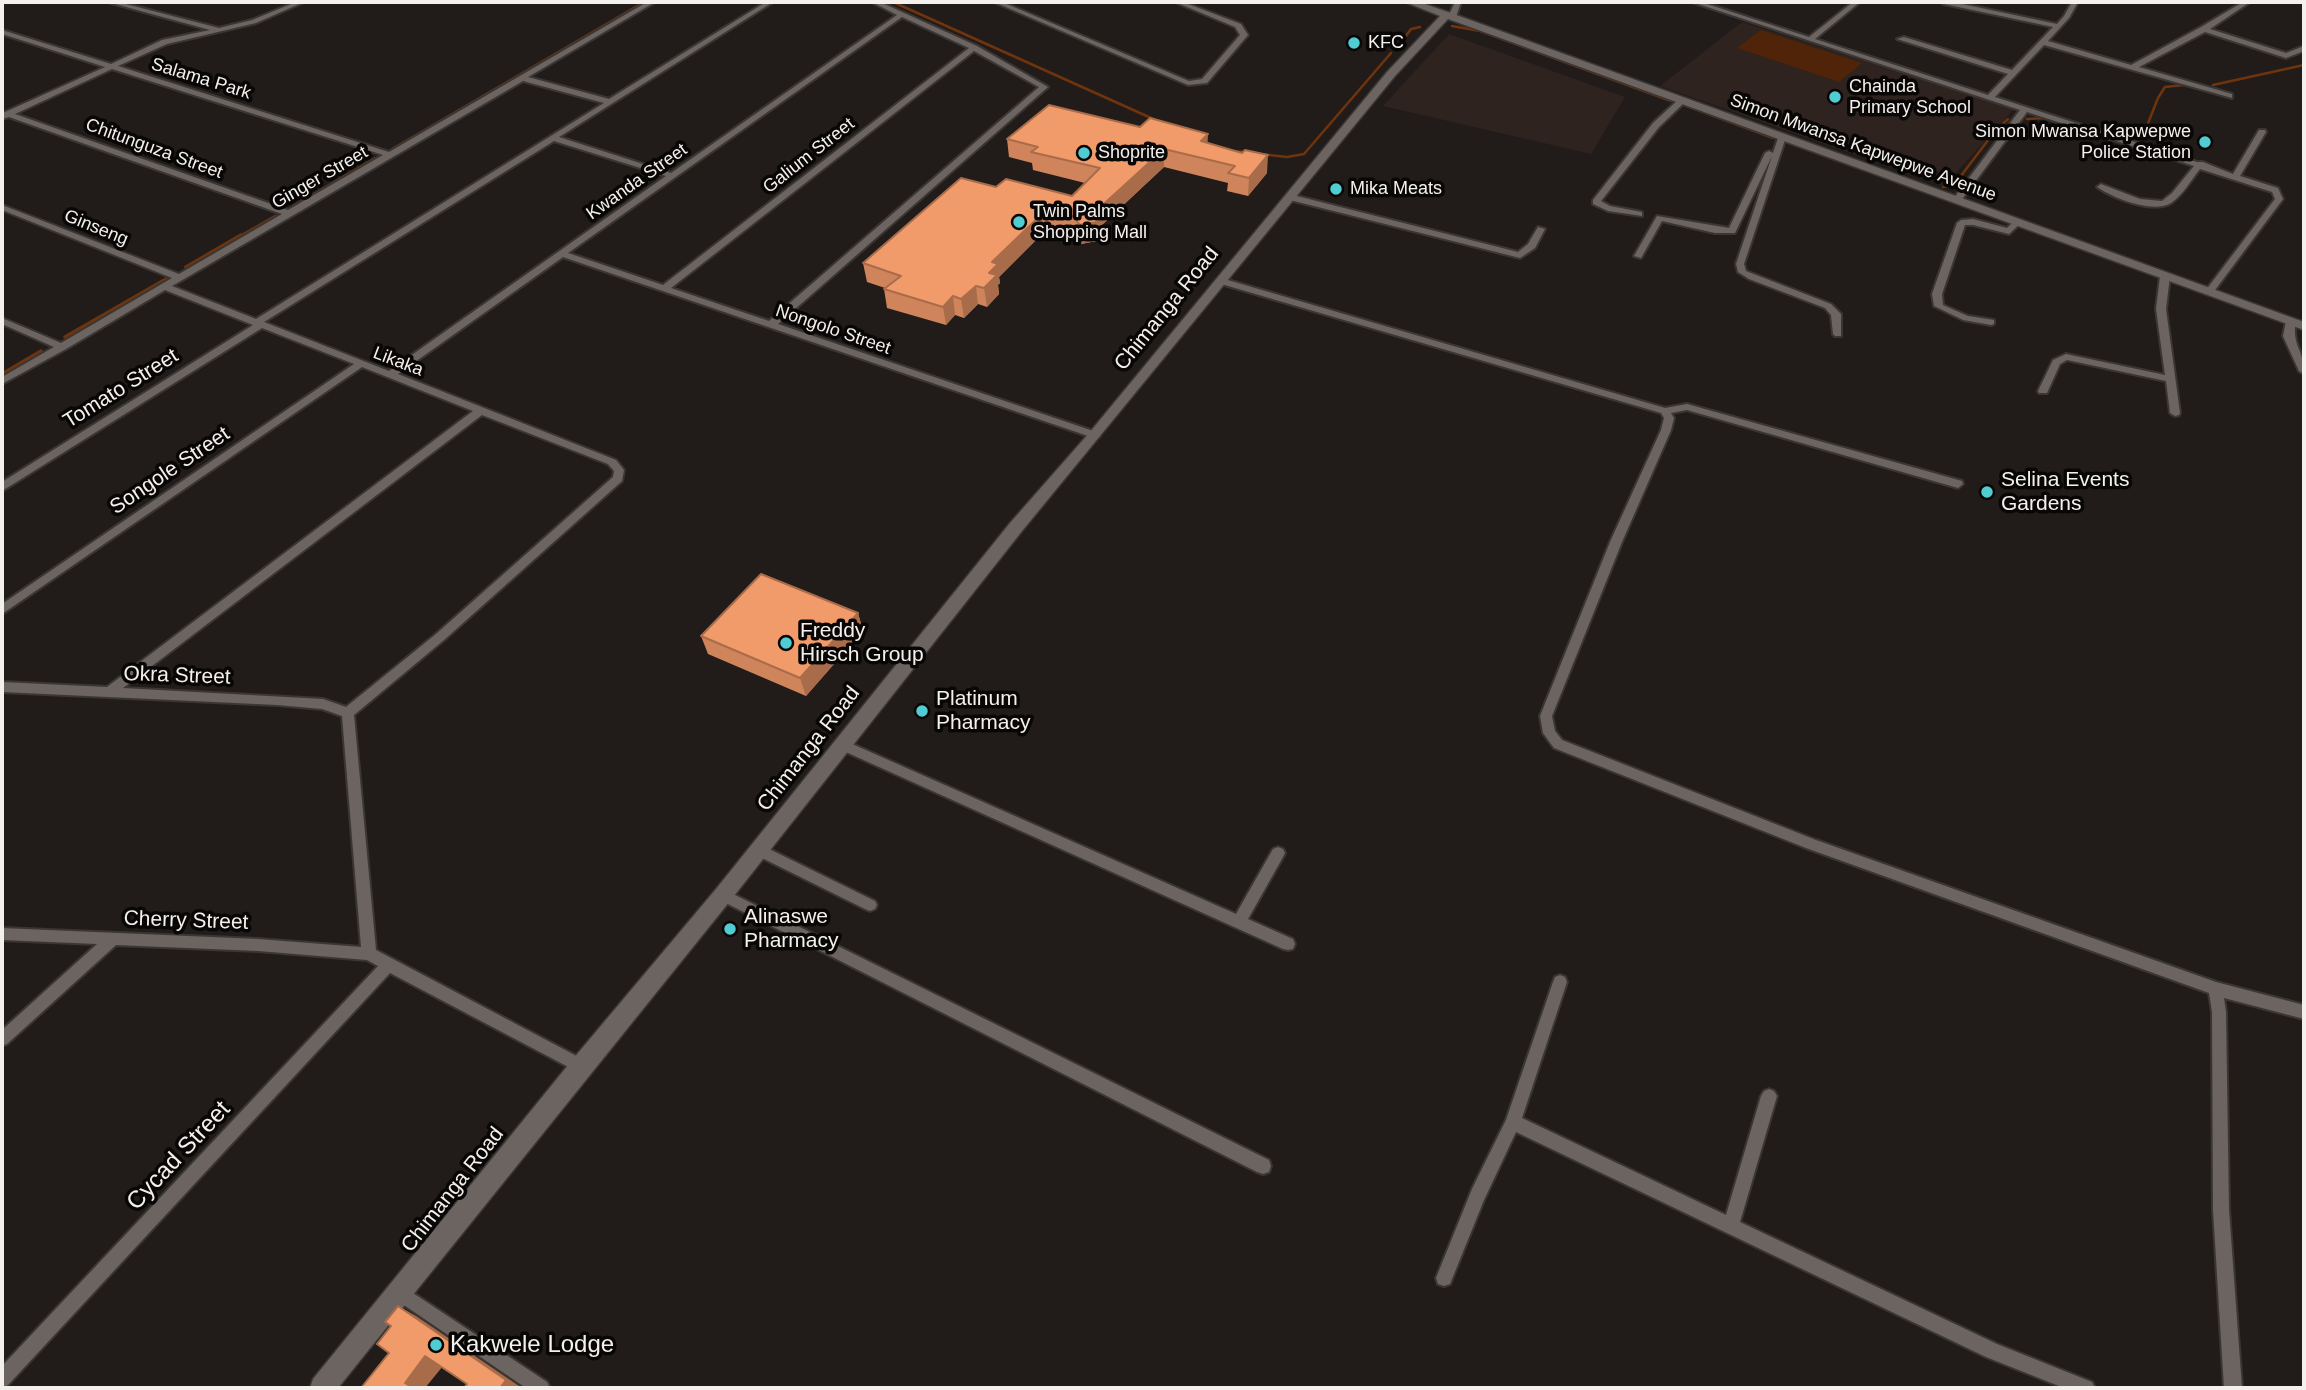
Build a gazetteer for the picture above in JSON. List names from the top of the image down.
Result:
{
  "streets": {
    "street": [
      "Salama Park",
      "Simon Mwansa Kapwepwe Avenue",
      "Chitunguza Street",
      "Galium Street",
      "Ginger Street",
      "Kwanda Street",
      "Ginseng",
      "Chimanga Road",
      "Nongolo Street",
      "Likaka",
      "Tomato Street",
      "Songole Street",
      "Okra Street",
      "Cherry Street",
      "Cycad Street"
    ]
  },
  "crossings": [
    ["Salama Park", "Ginger Street"],
    ["Simon Mwansa Kapwepwe Avenue", "Chimanga Road"],
    ["Chitunguza Street", "Ginger Street"],
    ["Galium Street", "Nongolo Street"],
    ["Ginger Street", "Ginseng"],
    ["Ginger Street", "Likaka"],
    ["Kwanda Street", "Nongolo Street"],
    ["Kwanda Street", "Likaka"],
    ["Chimanga Road", "Nongolo Street"],
    ["Likaka", "Tomato Street"],
    ["Likaka", "Songole Street"],
    ["Likaka", "Okra Street"]
  ],
  "places": [
    "KFC",
    "Chainda Primary School",
    "Simon Mwansa Kapwepwe Police Station",
    "Shoprite",
    "Mika Meats",
    "Twin Palms Shopping Mall",
    "Selina Events Gardens",
    "Freddy Hirsch Group",
    "Platinum Pharmacy",
    "Alinaswe Pharmacy",
    "Kakwele Lodge"
  ]
}
